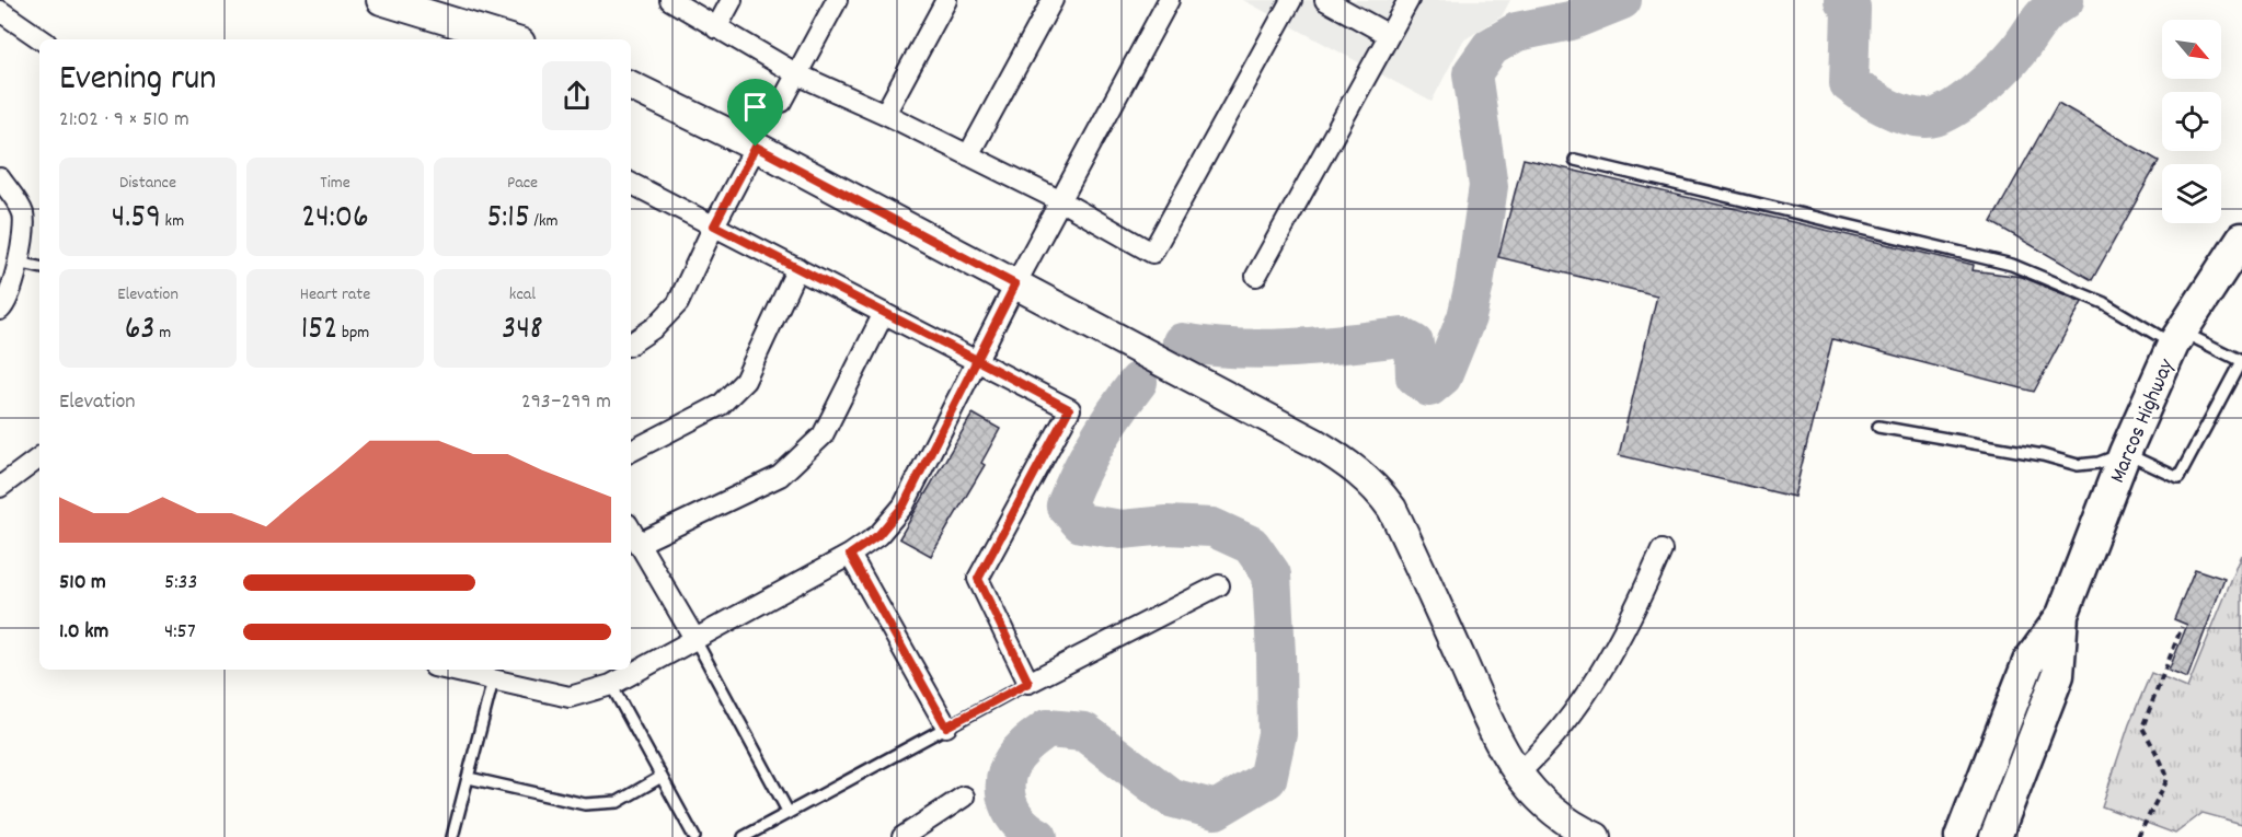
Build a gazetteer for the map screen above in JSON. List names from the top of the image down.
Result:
{
  "streets": {
    "main road": ["Marcos Highway"]
  },
  "north": "bottom right",
  "page": {
    "heading": ["Evening run", "21:02 · 9 × 510 m"],
    "stats": [
      ["Distance", "4.59 km"],
      ["Time", "24:06"],
      ["Pace", "5:15 /km"],
      ["Elevation", "63 m"],
      ["Heart rate", "152 bpm"],
      ["kcal", "348"]
    ],
    "chart": ["Elevation", "293–299 m"],
    "list": [
      {
        "name": "510 m",
        "note": "5:33"
      },
      {
        "name": "1.0 km",
        "note": "4:57"
      }
    ]
  }
}
